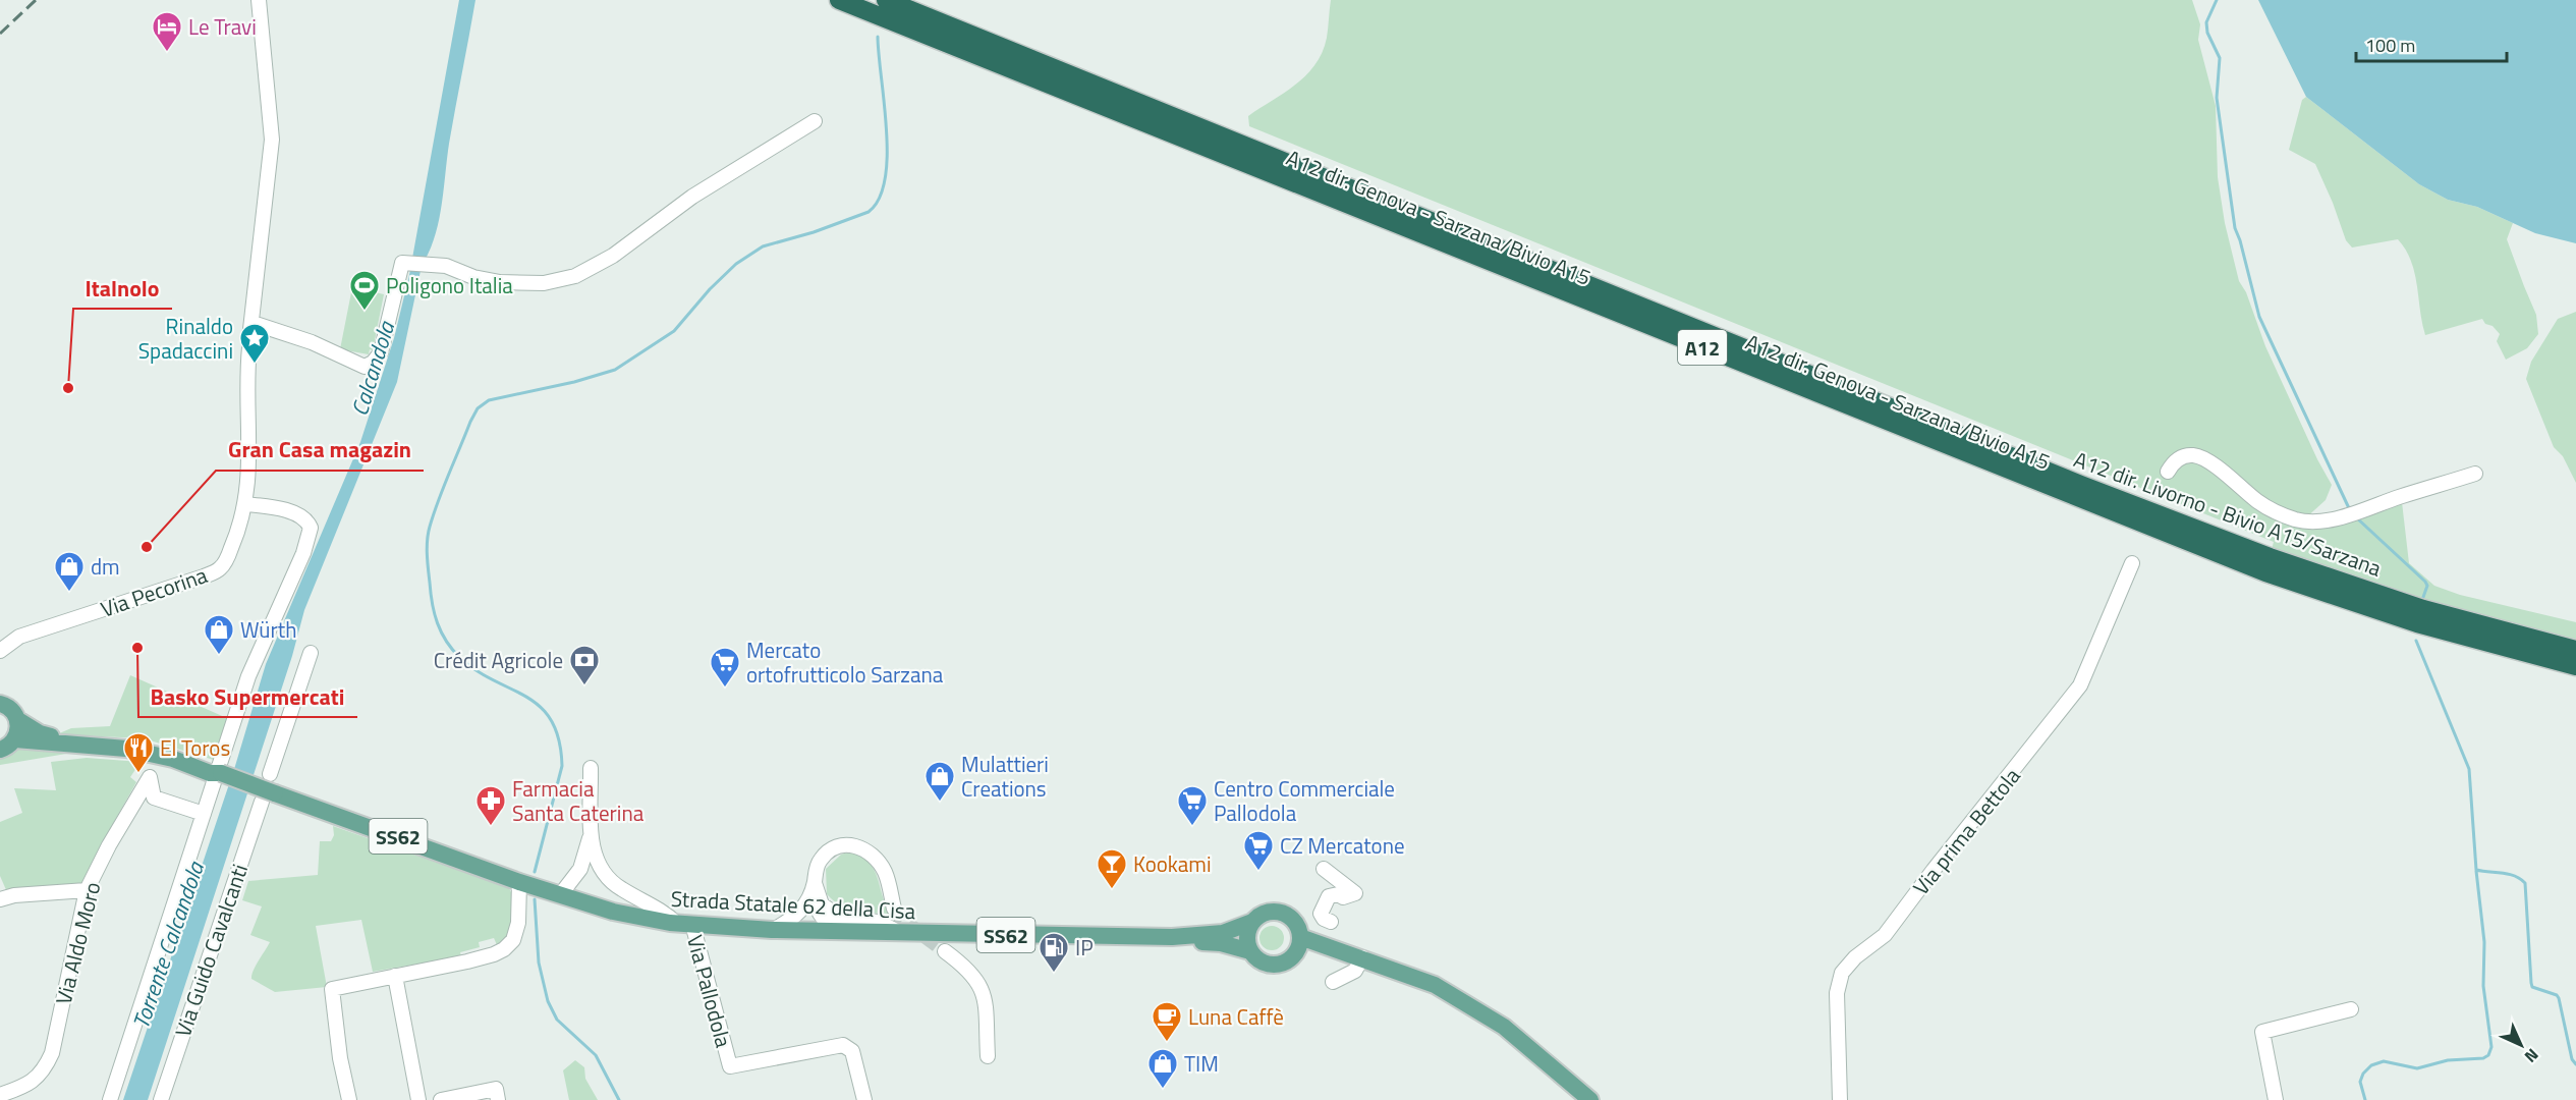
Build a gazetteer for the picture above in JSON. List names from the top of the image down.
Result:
{
  "streets": {
    "highway": ["A12 dir. Genova - Sarzana/Bivio A15", "A12", "A12 dir. Livorno - Bivio A15/Sarzana"],
    "main road": ["SS62", "Strada Statale 62 della Cisa"],
    "street": [
      "Via Pecorina",
      "Via prima Bettola",
      "Via Aldo Moro",
      "Via Guido Cavalcanti",
      "Via Pallodola"
    ]
  },
  "crossings": [
    ["Strada Statale 62 della Cisa", "Via Guido Cavalcanti"],
    ["Strada Statale 62 della Cisa", "Via Pallodola"]
  ],
  "water": ["Calcandola", "Torrente Calcandola"],
  "places": {
    "hotel": ["Le Travi"],
    "sports": ["Poligono Italia"],
    "place": ["Rinaldo Spadaccini"],
    "other": ["Italnolo", "Gran Casa magazin", "Basko Supermercati"],
    "shop": [
      "dm",
      "Würth",
      "Mulattieri Creations",
      "TIM"
    ],
    "bank": ["Crédit Agricole"],
    "supermarket": ["Mercato ortofrutticolo Sarzana", "Centro Commerciale Pallodola", "CZ Mercatone"],
    "restaurant": ["El Toros"],
    "pharmacy": ["Farmacia Santa Caterina"],
    "bar": ["Kookami"],
    "fuel station": ["IP"],
    "cafe": ["Luna Caffè"]
  },
  "scale_bar": "100 m",
  "north": "bottom right"
}
